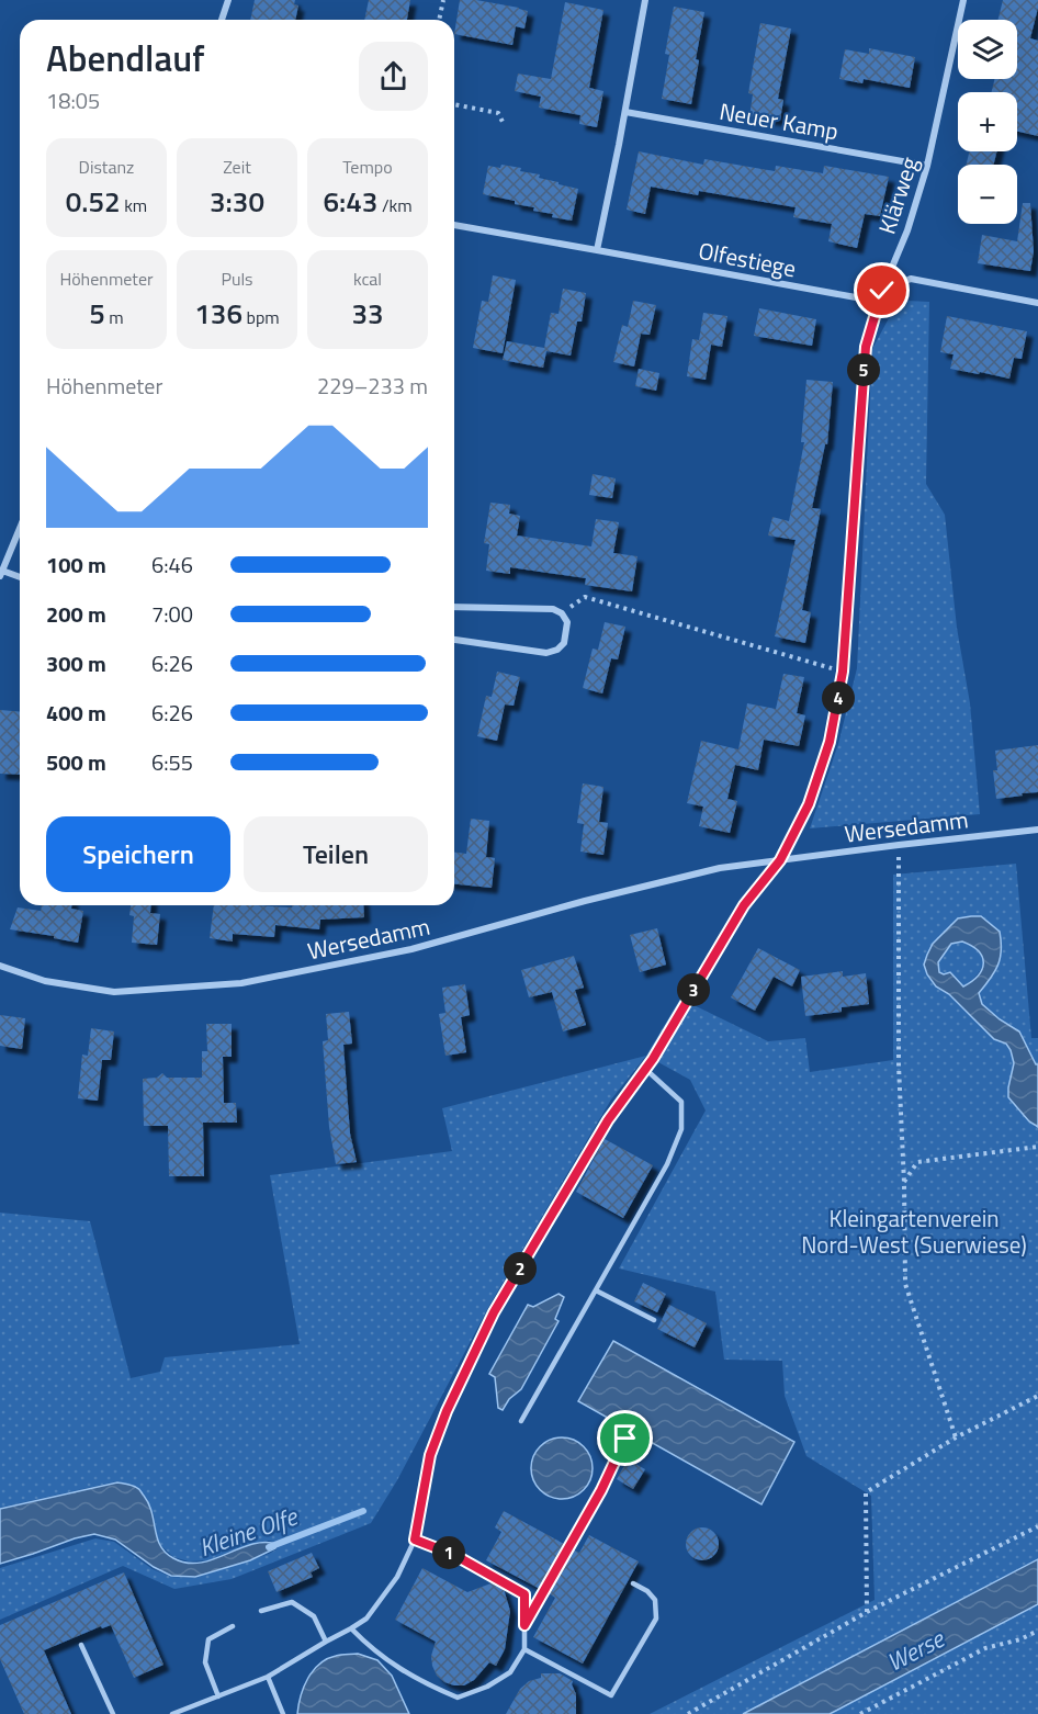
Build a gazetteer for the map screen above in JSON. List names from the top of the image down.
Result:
{
  "streets": {
    "street": [
      "Neuer Kamp",
      "Klärweg",
      "Olfestiege",
      "Wersedamm"
    ]
  },
  "crossings": [
    ["Neuer Kamp", "Klärweg"],
    ["Klärweg", "Olfestiege"],
    ["Klärweg", "Wersedamm"]
  ],
  "water": ["Kleine Olfe", "Werse"],
  "parks": ["Kleingartenverein Nord-West (Suerwiese)"],
  "page": {
    "map_buttons": ["+", "−"],
    "heading": ["Abendlauf", "18:05"],
    "stats": [
      ["Distanz", "0.52 km"],
      ["Zeit", "3:30"],
      ["Tempo", "6:43 /km"],
      ["Höhenmeter", "5 m"],
      ["Puls", "136 bpm"],
      ["kcal", "33"]
    ],
    "pins": [
      "5",
      "4",
      "3",
      "2",
      "1"
    ],
    "chart": ["Höhenmeter", "229–233 m"],
    "list": [
      {
        "name": "100 m",
        "note": "6:46"
      },
      {
        "name": "200 m",
        "note": "7:00"
      },
      {
        "name": "300 m",
        "note": "6:26"
      },
      {
        "name": "400 m",
        "note": "6:26"
      },
      {
        "name": "500 m",
        "note": "6:55"
      }
    ],
    "buttons": ["Speichern", "Teilen"]
  }
}
